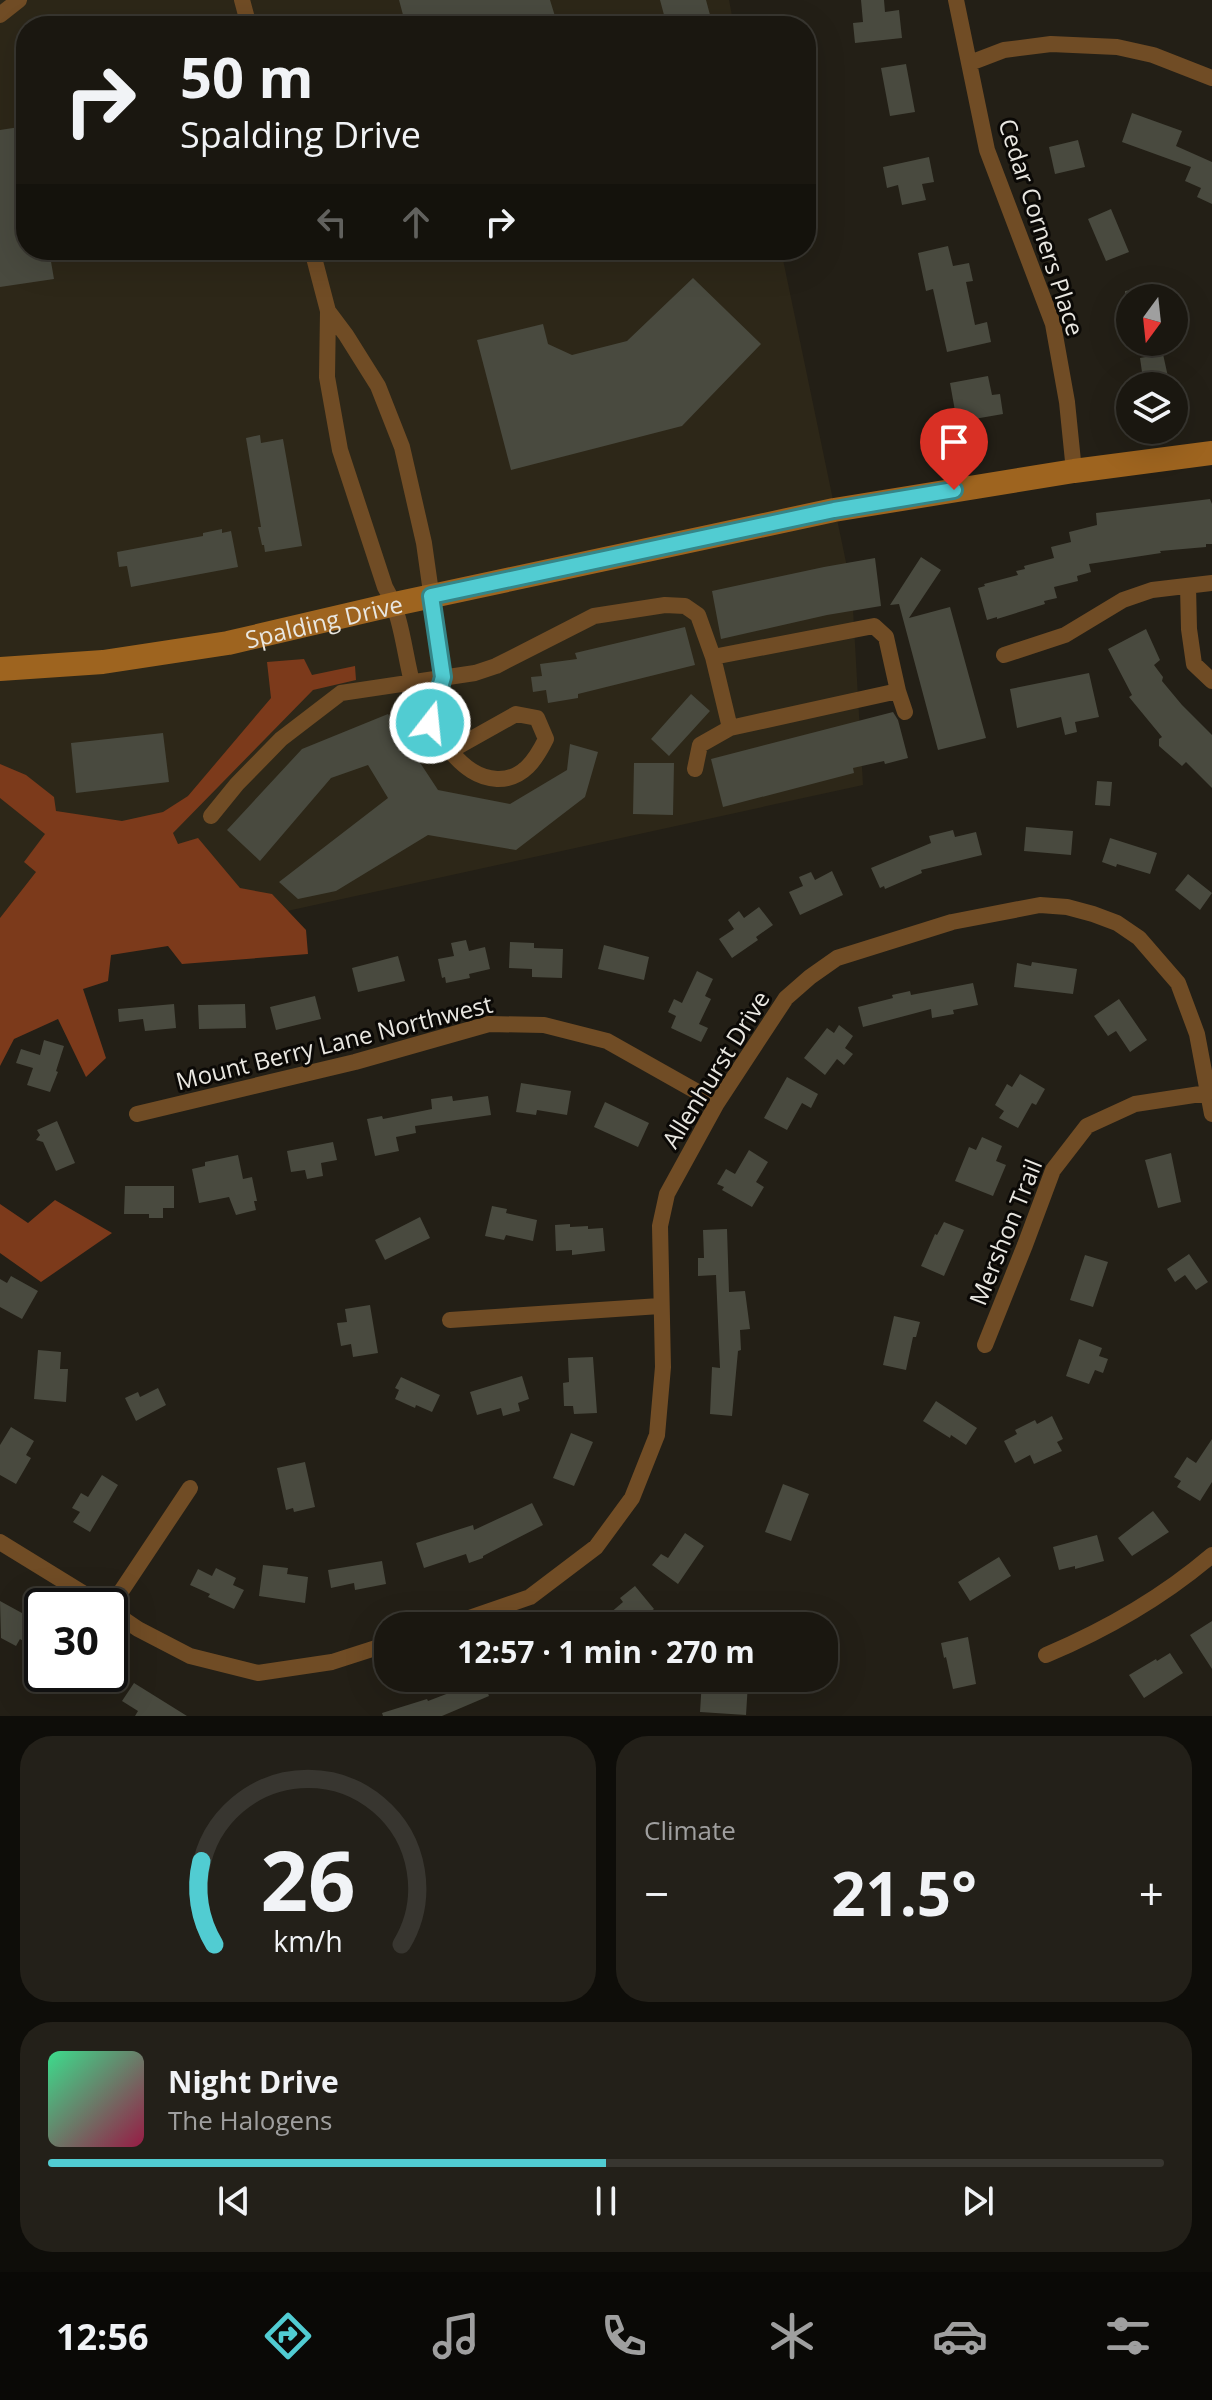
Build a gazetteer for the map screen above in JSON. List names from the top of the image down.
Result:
{
  "streets": {
    "main road": ["Spalding Drive"],
    "street": [
      "Cedar Corners Place",
      "Mount Berry Lane Northwest",
      "Allenhurst Drive",
      "Mershon Trail"
    ]
  },
  "crossings": [
    ["Cedar Corners Place", "Spalding Drive"],
    ["Mount Berry Lane Northwest", "Allenhurst Drive"],
    ["Allenhurst Drive", "Mershon Trail"]
  ],
  "north": "bottom",
  "page": {
    "turn": ["50 m", "Spalding Drive"],
    "limit": "30",
    "trip": "12:57 · 1 min · 270 m",
    "tile": "Climate",
    "heat": ["−", "21.5°", "+"],
    "song": ["Night Drive", "The Halogens"],
    "tabs": "12:56",
    "gauge": ["26", "km/h"]
  }
}
